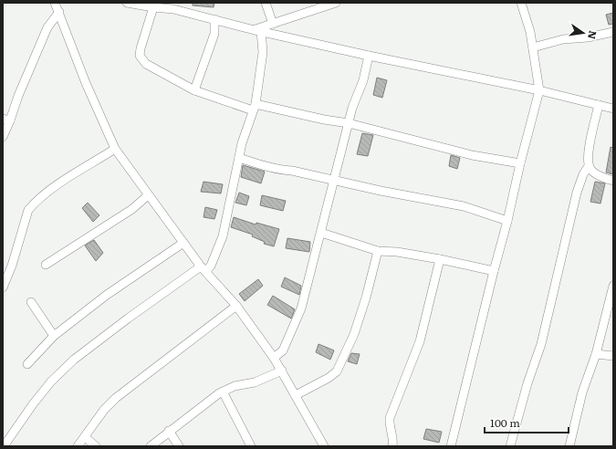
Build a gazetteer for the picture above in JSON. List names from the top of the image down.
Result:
{
  "scale_bar": "100 m",
  "north": "right"
}
